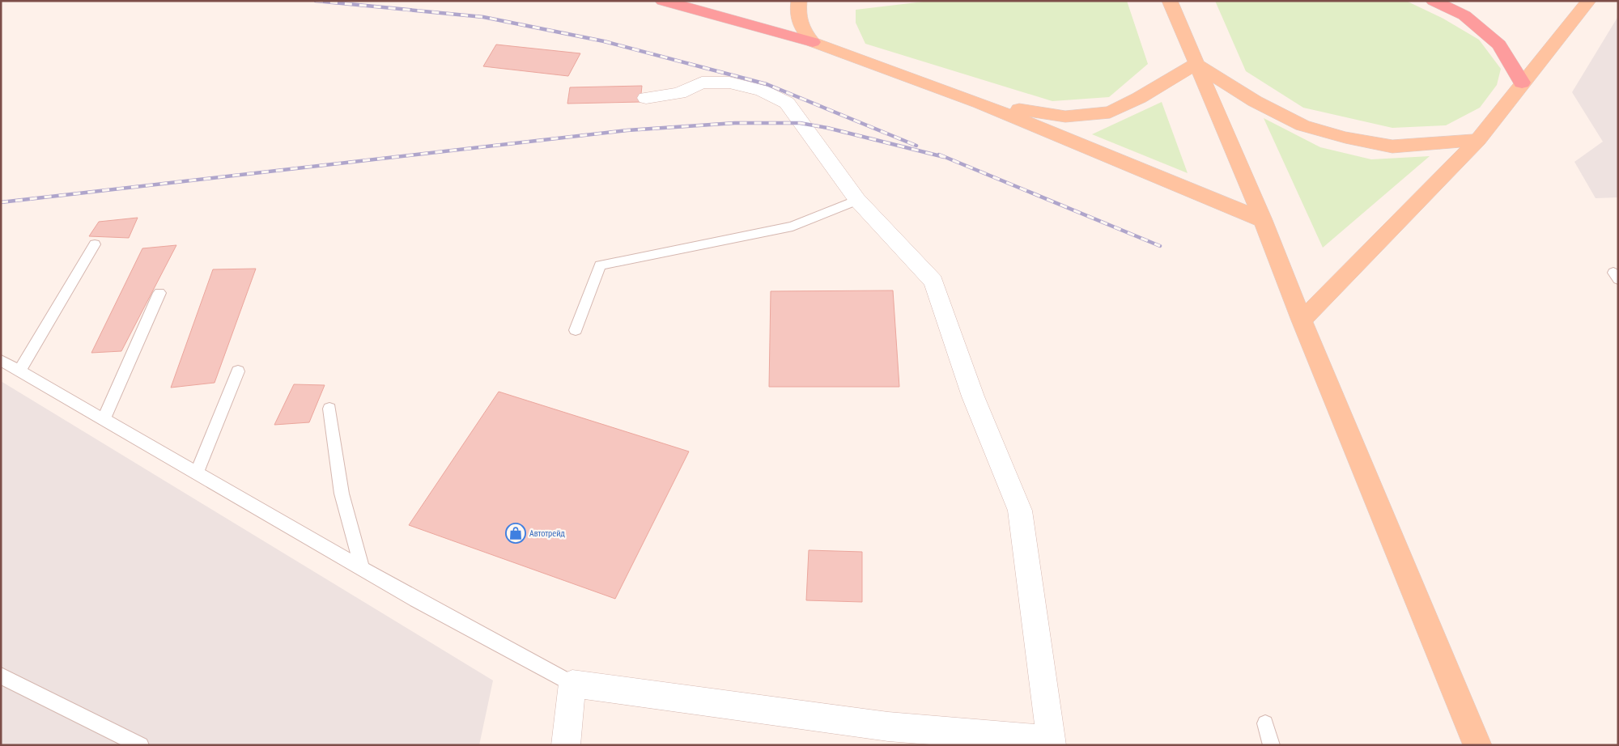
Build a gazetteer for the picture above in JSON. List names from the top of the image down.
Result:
{
  "places": {
    "shop": ["Автотрейд"]
  }
}
